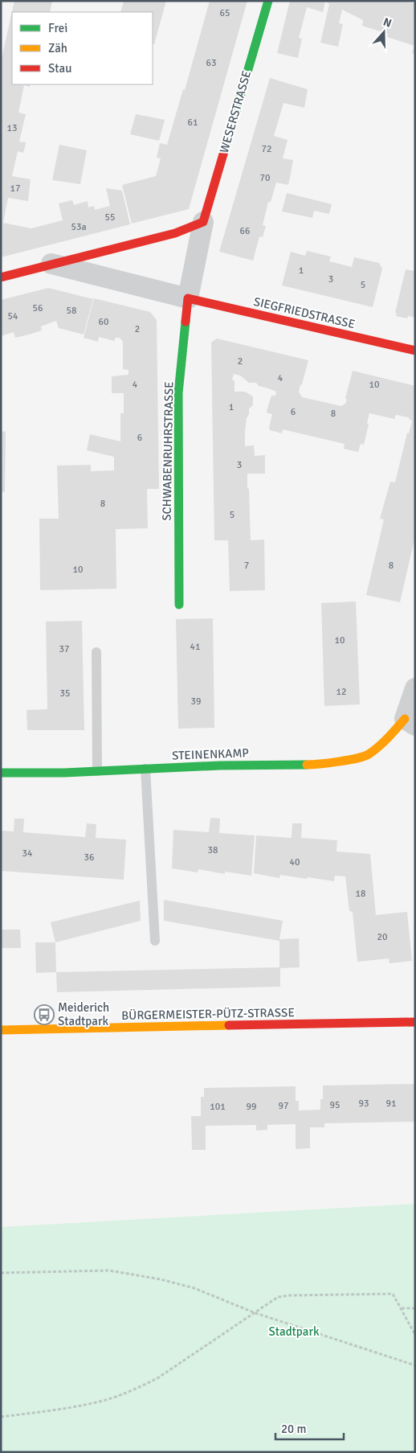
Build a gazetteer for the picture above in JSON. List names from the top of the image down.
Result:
{
  "streets": {
    "street": [
      "WESERSTRASSE",
      "SIEGFRIEDSTRASSE",
      "SCHWABENRUHRSTRASSE",
      "STEINENKAMP",
      "BÜRGERMEISTER-PÜTZ-STRASSE"
    ]
  },
  "crossings": [
    ["WESERSTRASSE", "SIEGFRIEDSTRASSE"],
    ["WESERSTRASSE", "SCHWABENRUHRSTRASSE"],
    ["SIEGFRIEDSTRASSE", "SCHWABENRUHRSTRASSE"]
  ],
  "parks": ["Stadtpark"],
  "places": {
    "bus stop": ["Meiderich Stadtpark"]
  },
  "house_numbers": [
    "65",
    "63",
    "61",
    "13",
    "72",
    "70",
    "17",
    "55",
    "53a",
    "66",
    "1",
    "3",
    "5",
    "56",
    "58",
    "54",
    "60",
    "2",
    "2",
    "4",
    "4",
    "10",
    "1",
    "6",
    "8",
    "6",
    "3",
    "8",
    "5",
    "7",
    "8",
    "10",
    "10",
    "41",
    "37",
    "12",
    "35",
    "39",
    "38",
    "34",
    "36",
    "40",
    "18",
    "20",
    "93",
    "91",
    "95",
    "97",
    "101",
    "99"
  ],
  "legend": ["Frei", "Zäh", "Stau"],
  "scale_bar": "20 m",
  "north": "top"
}
